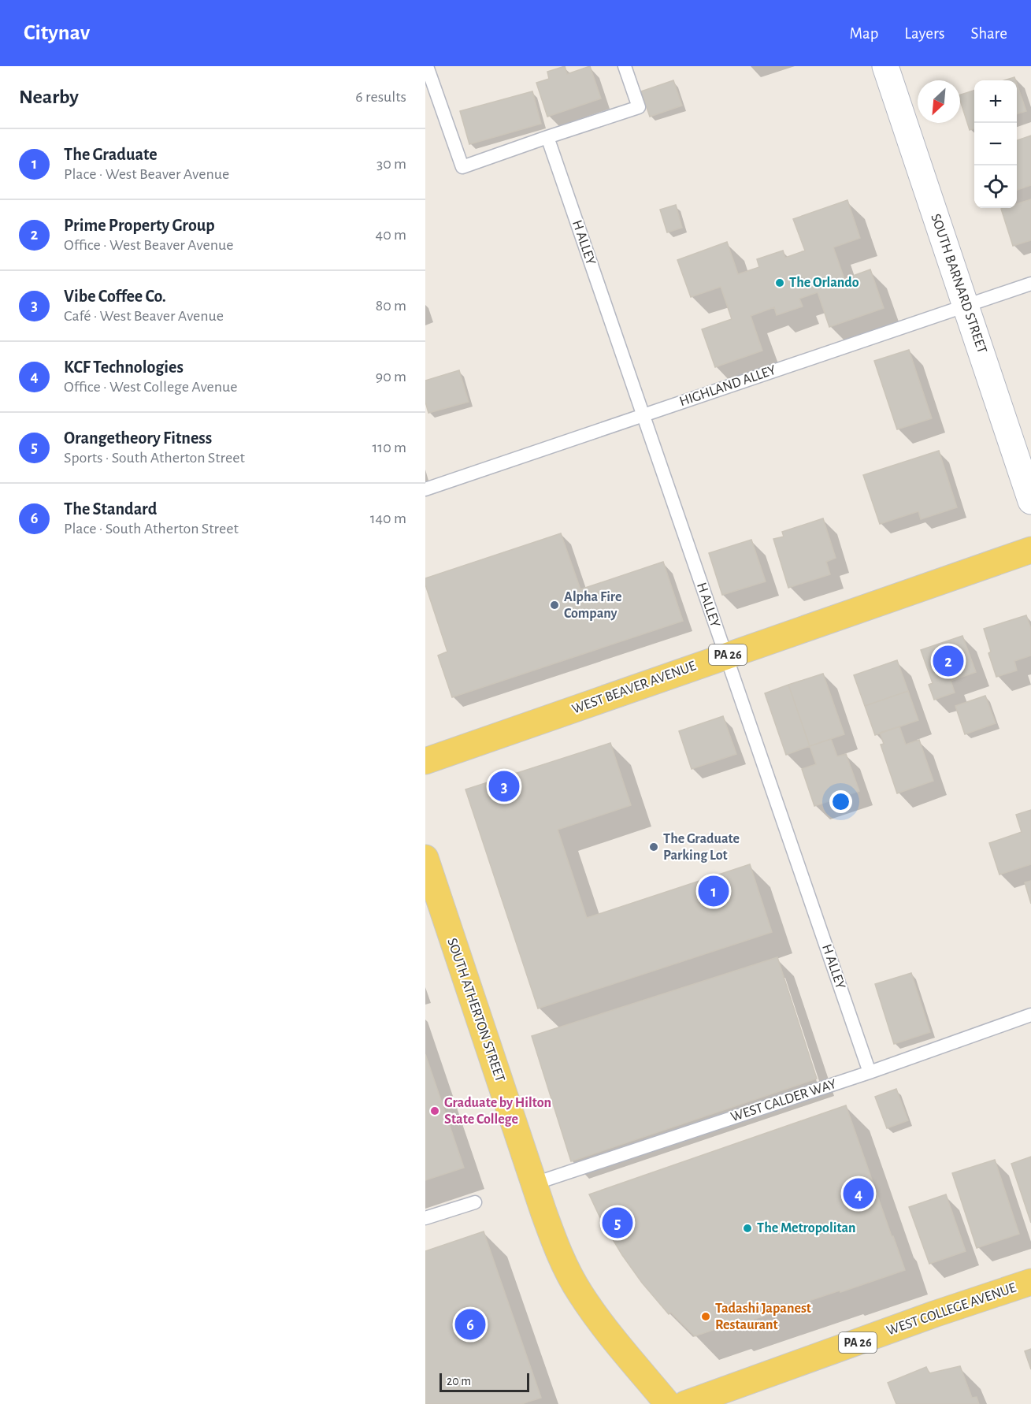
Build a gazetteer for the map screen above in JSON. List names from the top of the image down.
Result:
{
  "streets": {
    "main road": [
      "PA 26",
      "WEST BEAVER AVENUE",
      "SOUTH ATHERTON STREET",
      "WEST COLLEGE AVENUE"
    ],
    "street": ["SOUTH BARNARD STREET"],
    "lane": ["H ALLEY", "HIGHLAND ALLEY", "WEST CALDER WAY"]
  },
  "crossings": [
    ["H ALLEY", "HIGHLAND ALLEY"],
    ["H ALLEY", "WEST BEAVER AVENUE"],
    ["H ALLEY", "WEST CALDER WAY"],
    ["SOUTH BARNARD STREET", "HIGHLAND ALLEY"],
    ["SOUTH ATHERTON STREET", "WEST CALDER WAY"]
  ],
  "places": [
    "The Orlando",
    "Alpha Fire Company",
    "The Graduate Parking Lot",
    "Graduate by Hilton State College",
    "The Metropolitan",
    "Tadashi Japanest Restaurant"
  ],
  "scale_bar": "20 m",
  "north": "bottom left",
  "page": {
    "header": "Citynav",
    "nav": ["Map", "Layers", "Share"],
    "heading": ["Nearby", "6 results"],
    "map_buttons": ["+", "−"],
    "list": [
      {
        "mark": "1",
        "name": "The Graduate",
        "note": "Place · West Beaver Avenue",
        "value": "30 m"
      },
      {
        "mark": "2",
        "name": "Prime Property Group",
        "note": "Office · West Beaver Avenue",
        "value": "40 m"
      },
      {
        "mark": "3",
        "name": "Vibe Coffee Co.",
        "note": "Café · West Beaver Avenue",
        "value": "80 m"
      },
      {
        "mark": "4",
        "name": "KCF Technologies",
        "note": "Office · West College Avenue",
        "value": "90 m"
      },
      {
        "mark": "5",
        "name": "Orangetheory Fitness",
        "note": "Sports · South Atherton Street",
        "value": "110 m"
      },
      {
        "mark": "6",
        "name": "The Standard",
        "note": "Place · South Atherton Street",
        "value": "140 m"
      }
    ],
    "pins": [
      "2",
      "3",
      "1",
      "4",
      "5",
      "6"
    ],
    "scale": "20 m"
  }
}
